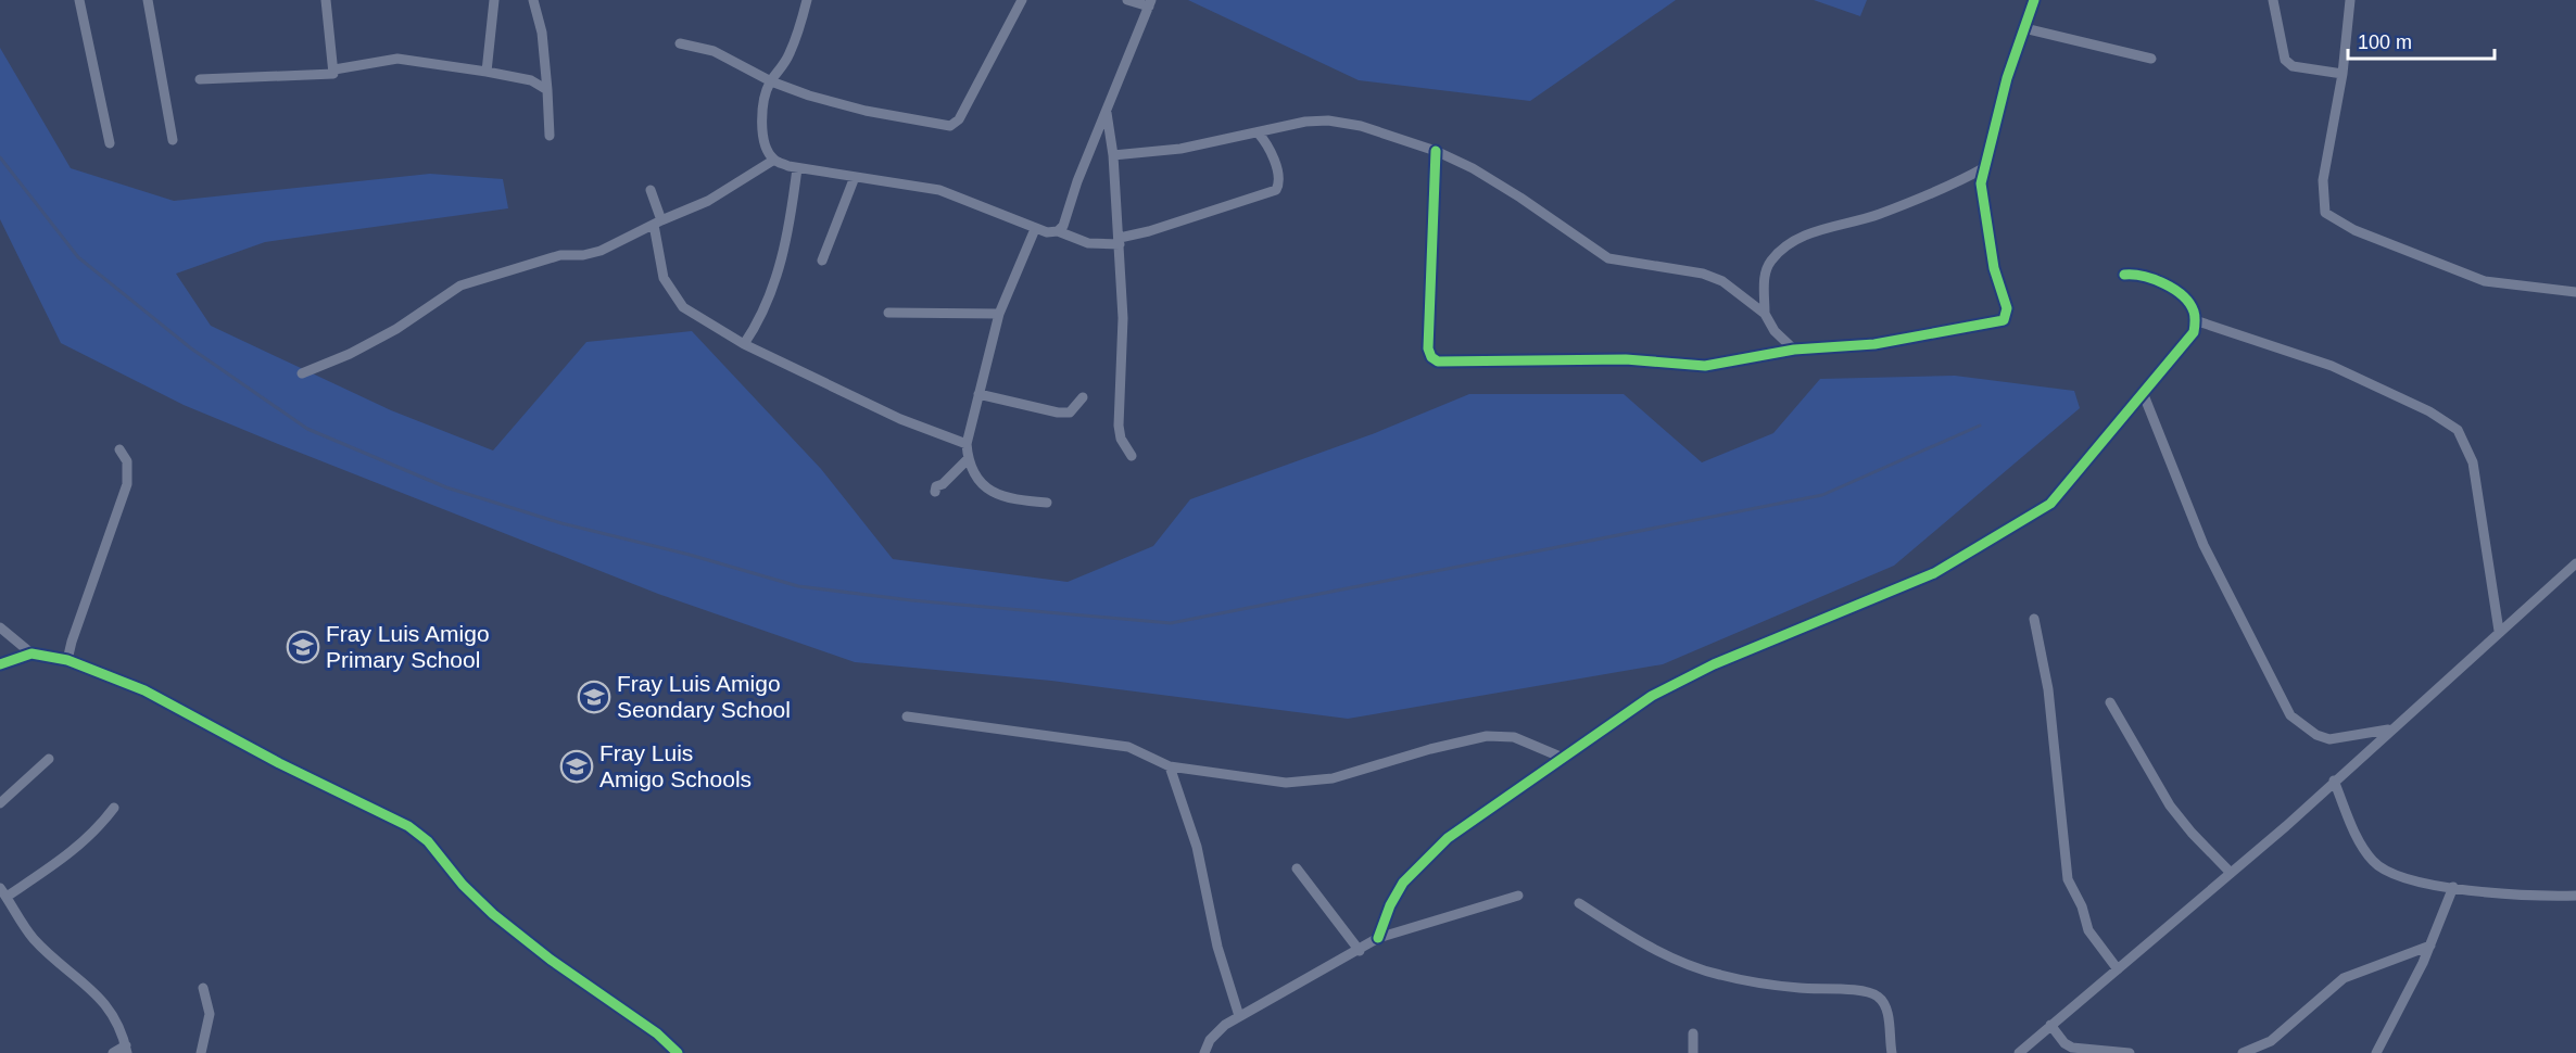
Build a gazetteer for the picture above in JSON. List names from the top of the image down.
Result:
{
  "places": {
    "school or university": ["Fray Luis Amigo Primary School", "Fray Luis Amigo Seondary School", "Fray Luis Amigo Schools"]
  },
  "scale_bar": "100 m"
}
